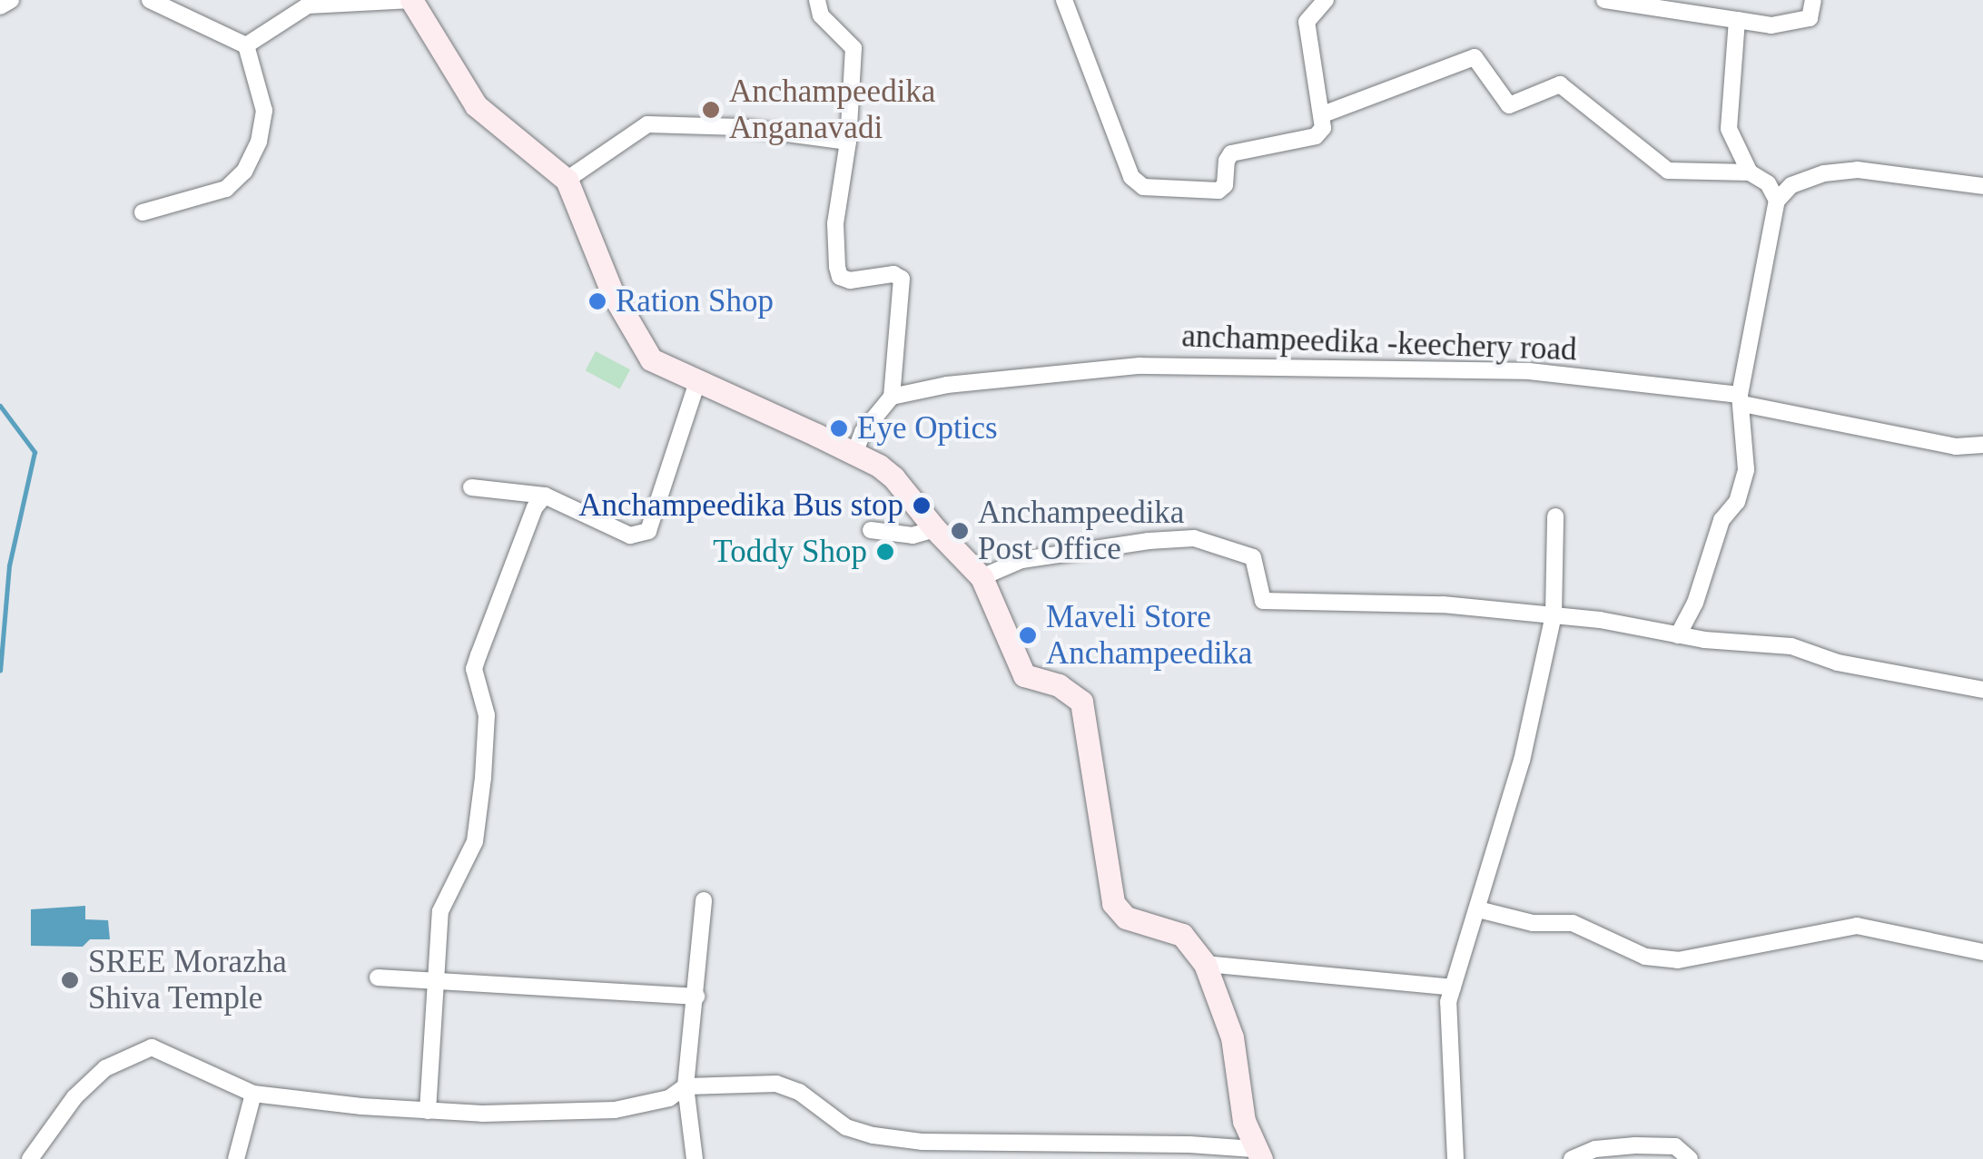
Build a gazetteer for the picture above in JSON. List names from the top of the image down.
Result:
{
  "streets": {
    "street": ["anchampeedika -keechery road"]
  },
  "places": [
    "Anchampeedika Anganavadi",
    "Ration Shop",
    "Eye Optics",
    "Anchampeedika Bus stop",
    "Anchampeedika Post Office",
    "Toddy Shop",
    "Maveli Store Anchampeedika",
    "SREE Morazha Shiva Temple"
  ]
}
